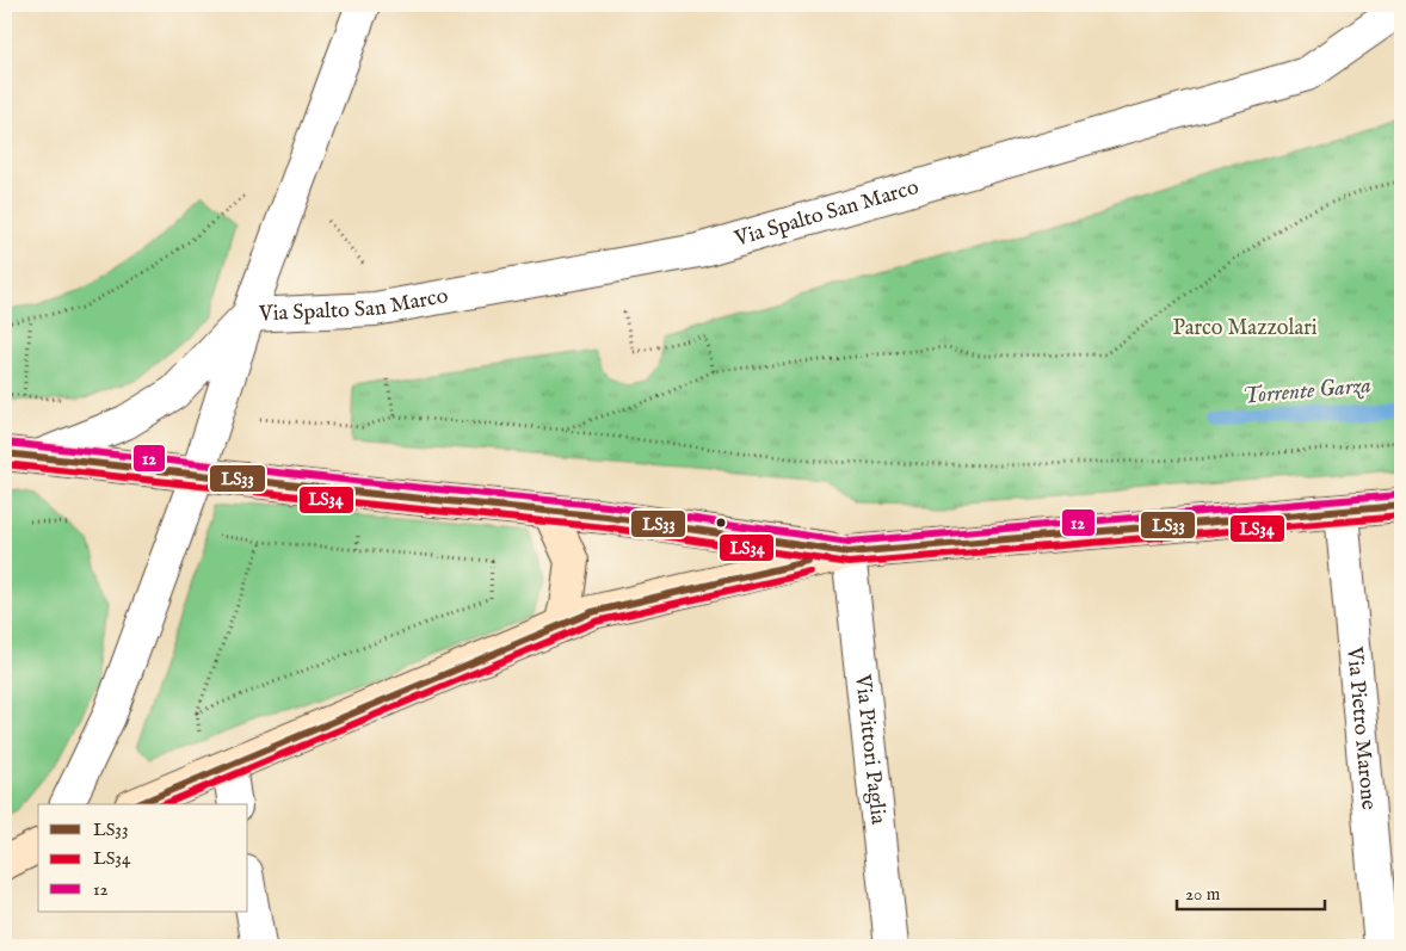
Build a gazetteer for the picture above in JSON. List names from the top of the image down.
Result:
{
  "streets": {
    "main road": ["Via Spalto San Marco"],
    "street": ["Via Pietro Marone", "Via Pittori Paglia"]
  },
  "crossings": [
    ["Via Spalto San Marco", "Via Pittori Paglia"]
  ],
  "water": ["Torrente Garza"],
  "parks": ["Parco Mazzolari"],
  "lines": ["transit line 12", "transit line LS33", "transit line LS34"],
  "legend": ["LS33", "LS34", "12"],
  "scale_bar": "20 m"
}
